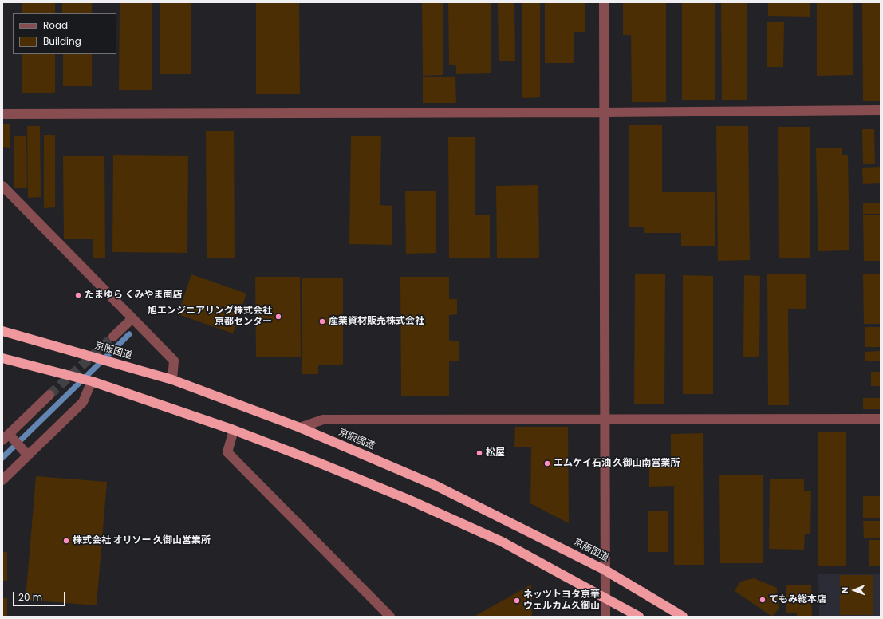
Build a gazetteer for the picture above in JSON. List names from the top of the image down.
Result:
{
  "streets": {
    "highway": ["京阪国道"]
  },
  "places": [
    "たまゆら くみやま南店",
    "旭エンジニアリング株式会社 京都センター",
    "産業資材販売株式会社",
    "松屋",
    "エムケイ石油 久御山南営業所",
    "株式会社 オリソー 久御山営業所",
    "てもみ総本店",
    "ネッツトヨタ京華 ウェルカム久御山"
  ],
  "legend": ["Road", "Building"],
  "scale_bar": "20 m",
  "north": "left"
}
